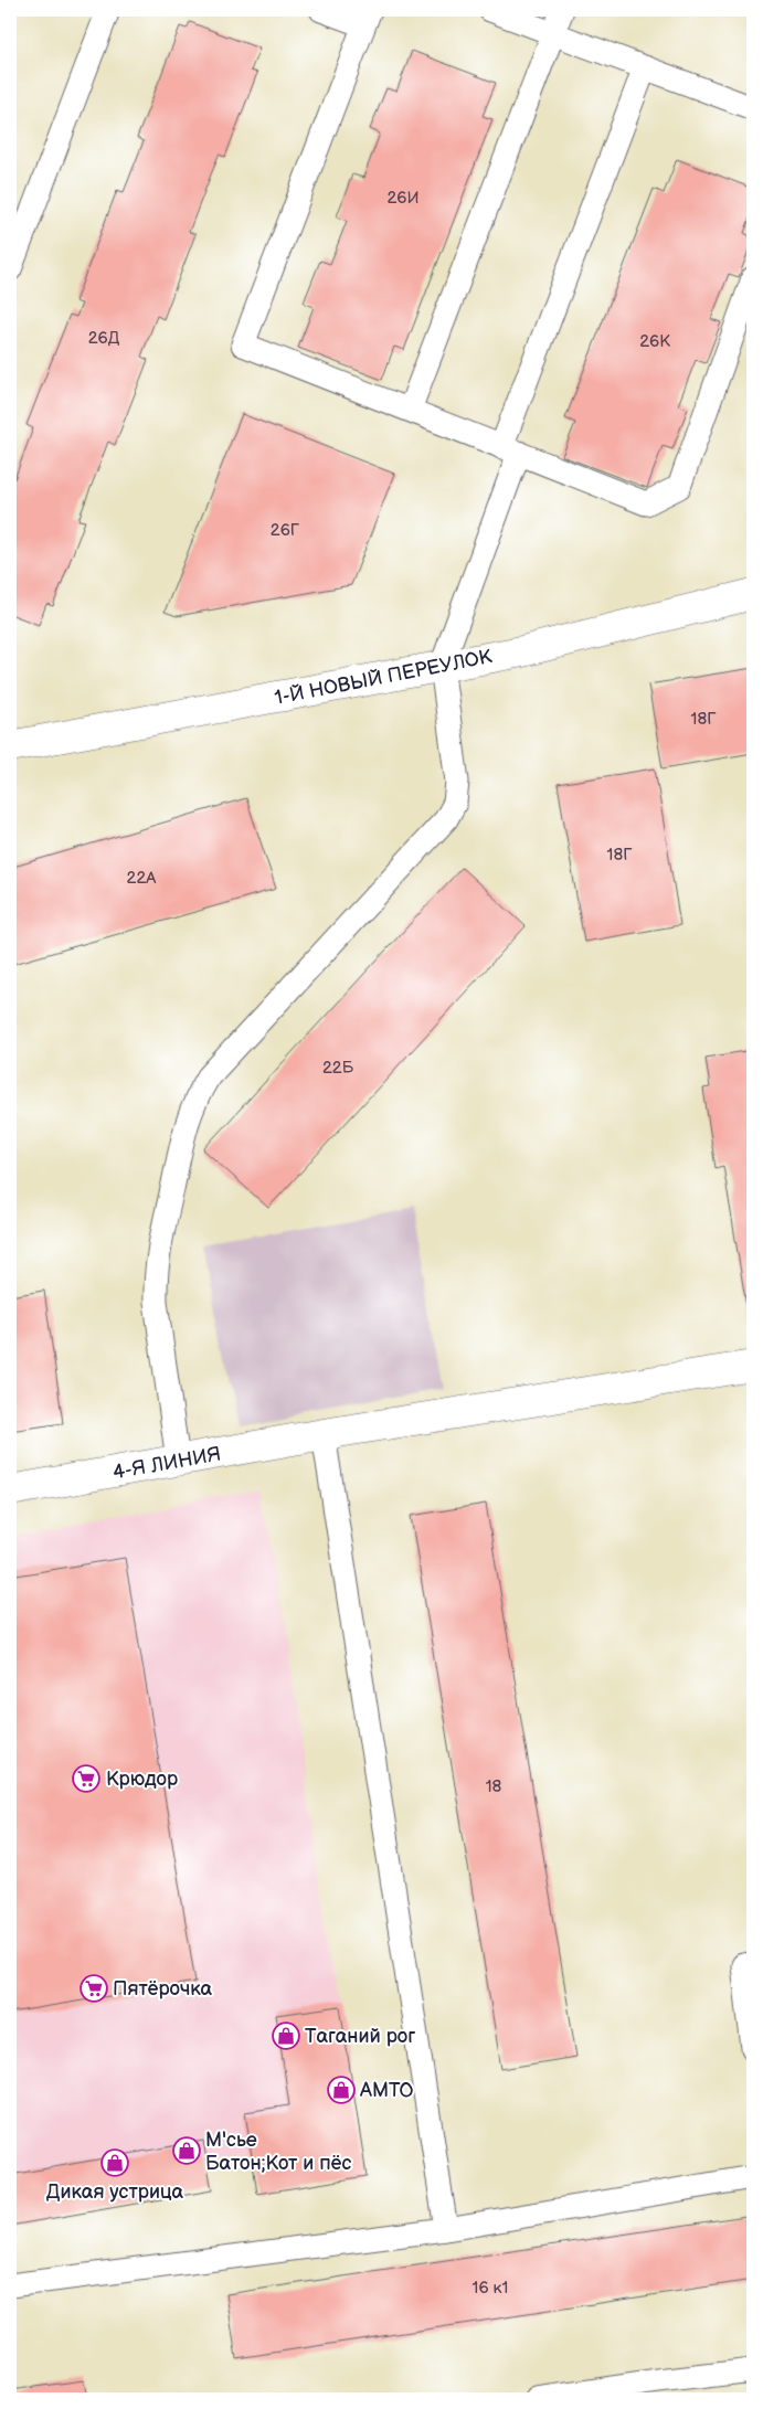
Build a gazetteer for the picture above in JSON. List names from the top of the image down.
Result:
{
  "streets": {
    "street": ["1-Й НОВЫЙ ПЕРЕУЛОК", "4-Я ЛИНИЯ"]
  },
  "places": {
    "supermarket": ["Крюдор", "Пятёрочка"],
    "shop": [
      "Таганий рог",
      "АМТО",
      "М'сье Батон;Кот и пёс",
      "Дикая устрица"
    ]
  },
  "house_numbers": [
    "26И",
    "26Д",
    "26К",
    "26Г",
    "18Г",
    "18Г",
    "22А",
    "22Б",
    "18",
    "16 к1"
  ]
}
